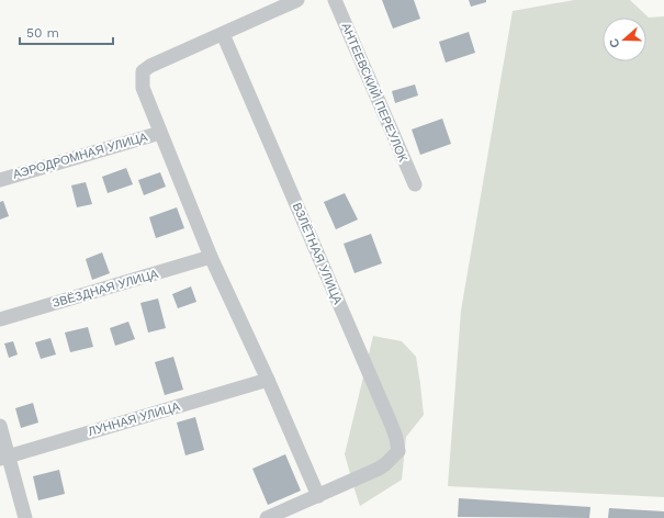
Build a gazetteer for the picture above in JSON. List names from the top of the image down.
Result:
{
  "streets": {
    "street": [
      "АНТЕЕВСКИЙ ПЕРЕУЛОК",
      "АЭРОДРОМНАЯ УЛИЦА",
      "ВЗЛЁТНАЯ УЛИЦА",
      "ЗВЁЗДНАЯ УЛИЦА",
      "ЛУННАЯ УЛИЦА"
    ]
  },
  "scale_bar": "50 m",
  "north": "left"
}
